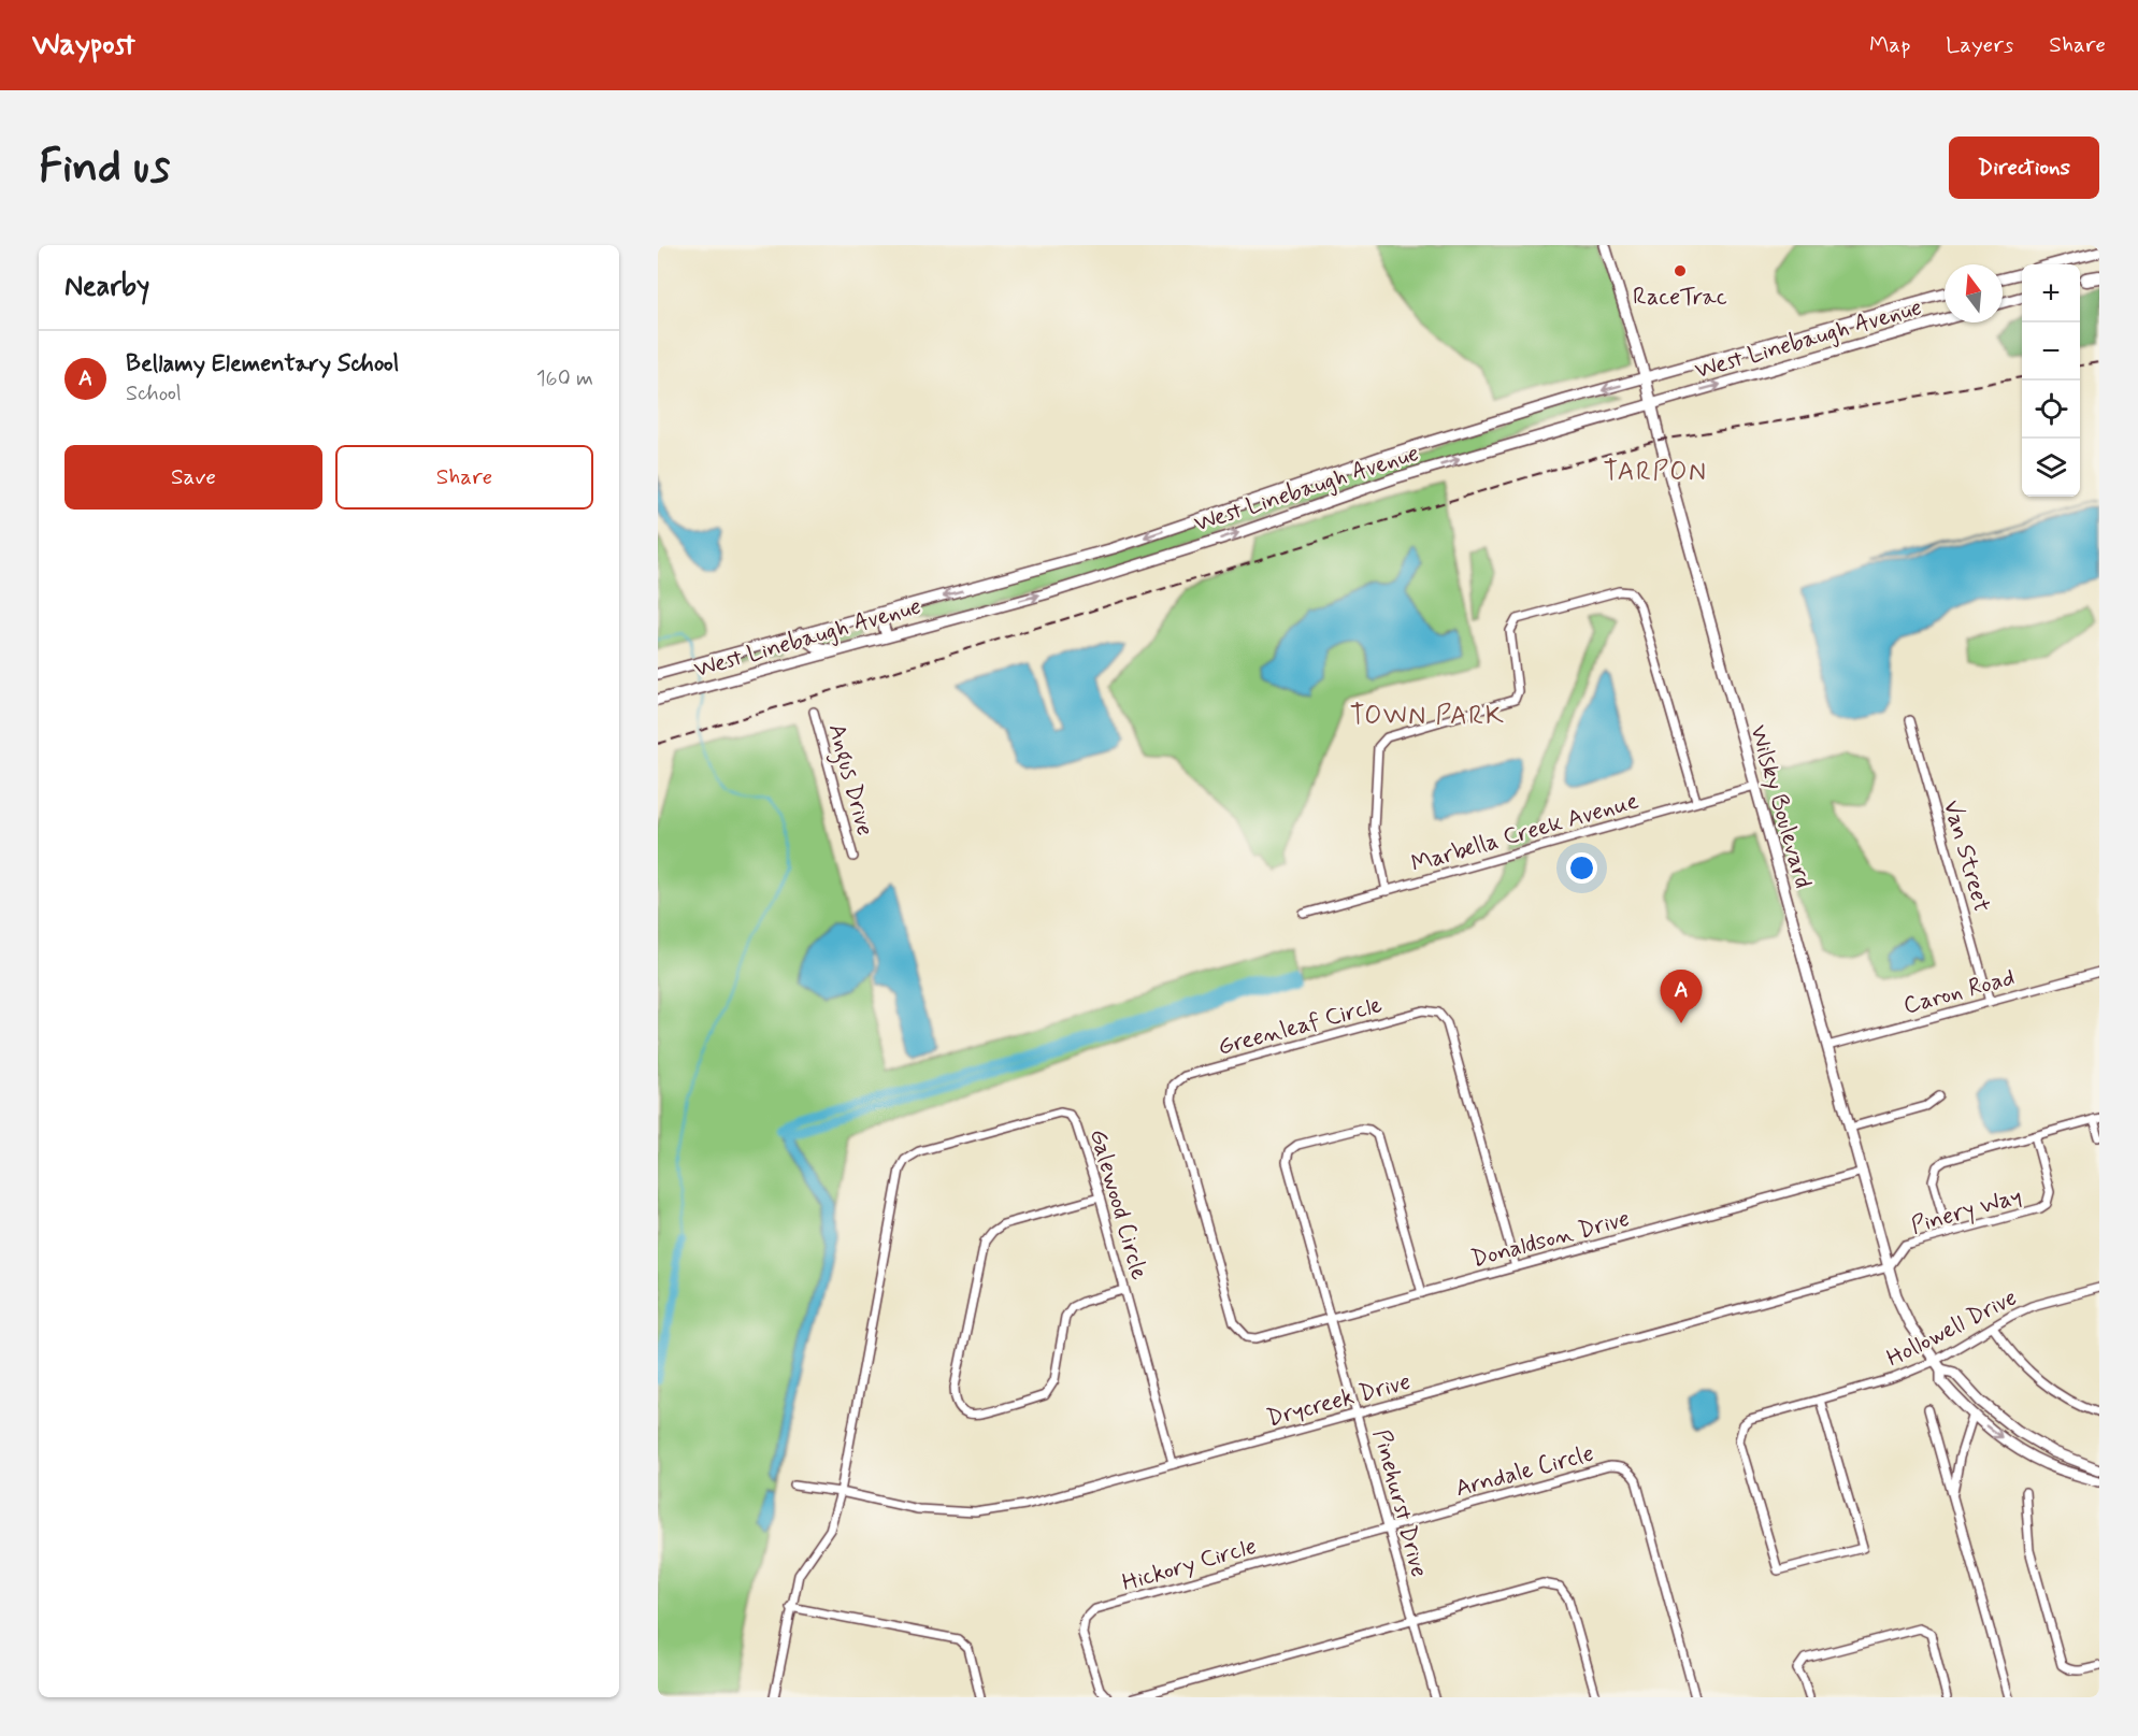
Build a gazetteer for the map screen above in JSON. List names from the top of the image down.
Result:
{
  "streets": {
    "main road": ["West Linebaugh Avenue", "Wilsky Boulevard"],
    "street": [
      "Angus Drive",
      "Marbella Creek Avenue",
      "Van Street",
      "Caron Road",
      "Greenleaf Circle",
      "Galewood Circle",
      "Pinery Way",
      "Donaldson Drive",
      "Hollowell Drive",
      "Drycreek Drive",
      "Arndale Circle",
      "Pinehurst Drive",
      "Hickory Circle"
    ]
  },
  "crossings": [
    ["West Linebaugh Avenue", "Wilsky Boulevard"],
    ["Wilsky Boulevard", "Marbella Creek Avenue"],
    ["Wilsky Boulevard", "Caron Road"],
    ["Wilsky Boulevard", "Pinery Way"],
    ["Wilsky Boulevard", "Donaldson Drive"],
    ["Wilsky Boulevard", "Hollowell Drive"],
    ["Wilsky Boulevard", "Drycreek Drive"],
    ["Van Street", "Caron Road"],
    ["Greenleaf Circle", "Donaldson Drive"],
    ["Galewood Circle", "Drycreek Drive"],
    ["Pinery Way", "Drycreek Drive"],
    ["Donaldson Drive", "Pinehurst Drive"],
    ["Drycreek Drive", "Pinehurst Drive"],
    ["Arndale Circle", "Pinehurst Drive"],
    ["Arndale Circle", "Hickory Circle"],
    ["Pinehurst Drive", "Hickory Circle"]
  ],
  "districts": ["TARPON", "TOWN PARK"],
  "places": ["RaceTrac"],
  "north": "top",
  "page": {
    "header": "Waypost",
    "nav": ["Map", "Layers", "Share"],
    "buttons": [
      "Directions",
      ["Save", "Share"]
    ],
    "title": "Find us",
    "heading": "Nearby",
    "map_buttons": ["+", "−"],
    "list": [
      {
        "mark": "A",
        "name": "Bellamy Elementary School",
        "note": "School",
        "value": "160 m"
      }
    ],
    "pins": "A"
  }
}
